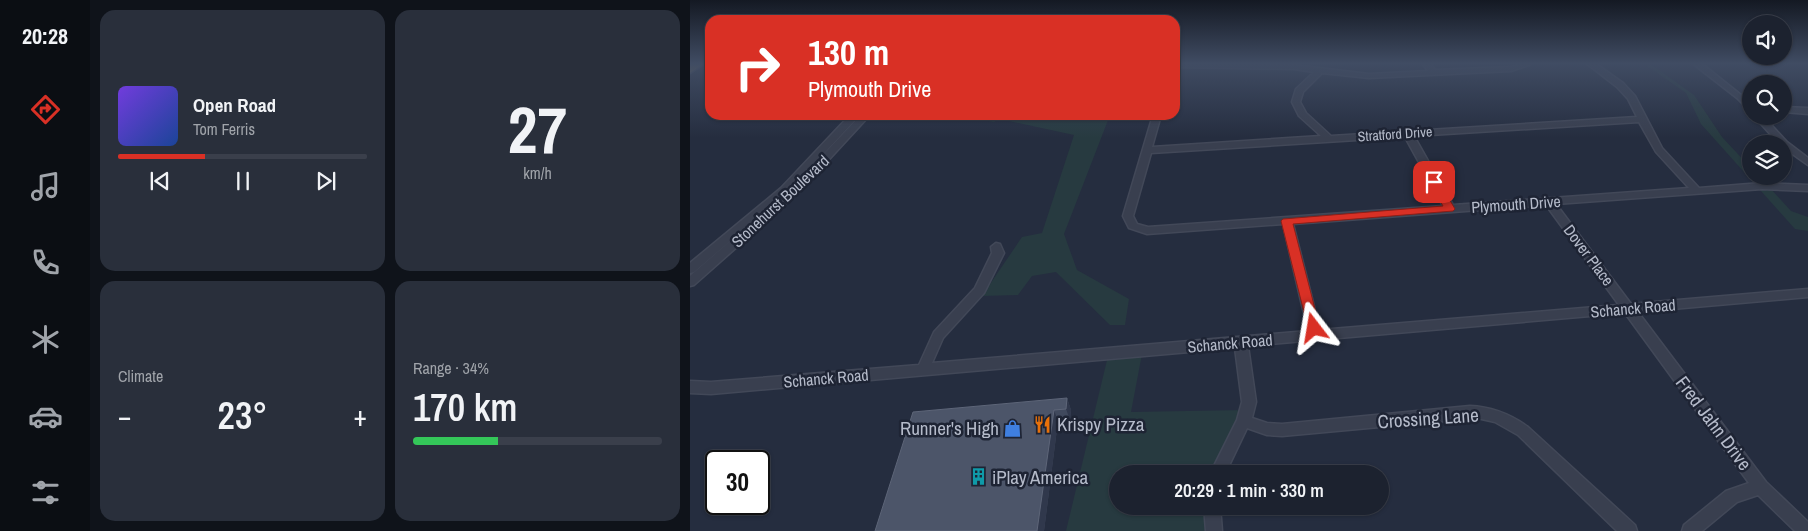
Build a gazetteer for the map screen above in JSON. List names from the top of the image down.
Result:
{
  "streets": {
    "street": [
      "Stratford Drive",
      "Stonehurst Boulevard",
      "Plymouth Drive",
      "Dover Place",
      "Schanck Road",
      "Crossing Lane",
      "Fred Jahn Drive"
    ]
  },
  "crossings": [
    ["Stratford Drive", "Plymouth Drive"],
    ["Plymouth Drive", "Dover Place"],
    ["Dover Place", "Schanck Road"],
    ["Dover Place", "Fred Jahn Drive"],
    ["Schanck Road", "Fred Jahn Drive"]
  ],
  "places": {
    "restaurant": ["Krispy Pizza"],
    "shop": ["Runner's High"],
    "building": ["iPlay America"]
  },
  "page": {
    "tabs": "20:28",
    "tile": [
      ["27", "km/h"],
      "Climate",
      ["Range · 34%", "170 km"]
    ],
    "turn": ["130 m", "Plymouth Drive"],
    "song": ["Open Road", "Tom Ferris"],
    "heat": ["−", "23°", "+"],
    "limit": "30",
    "trip": "20:29 · 1 min · 330 m"
  }
}
